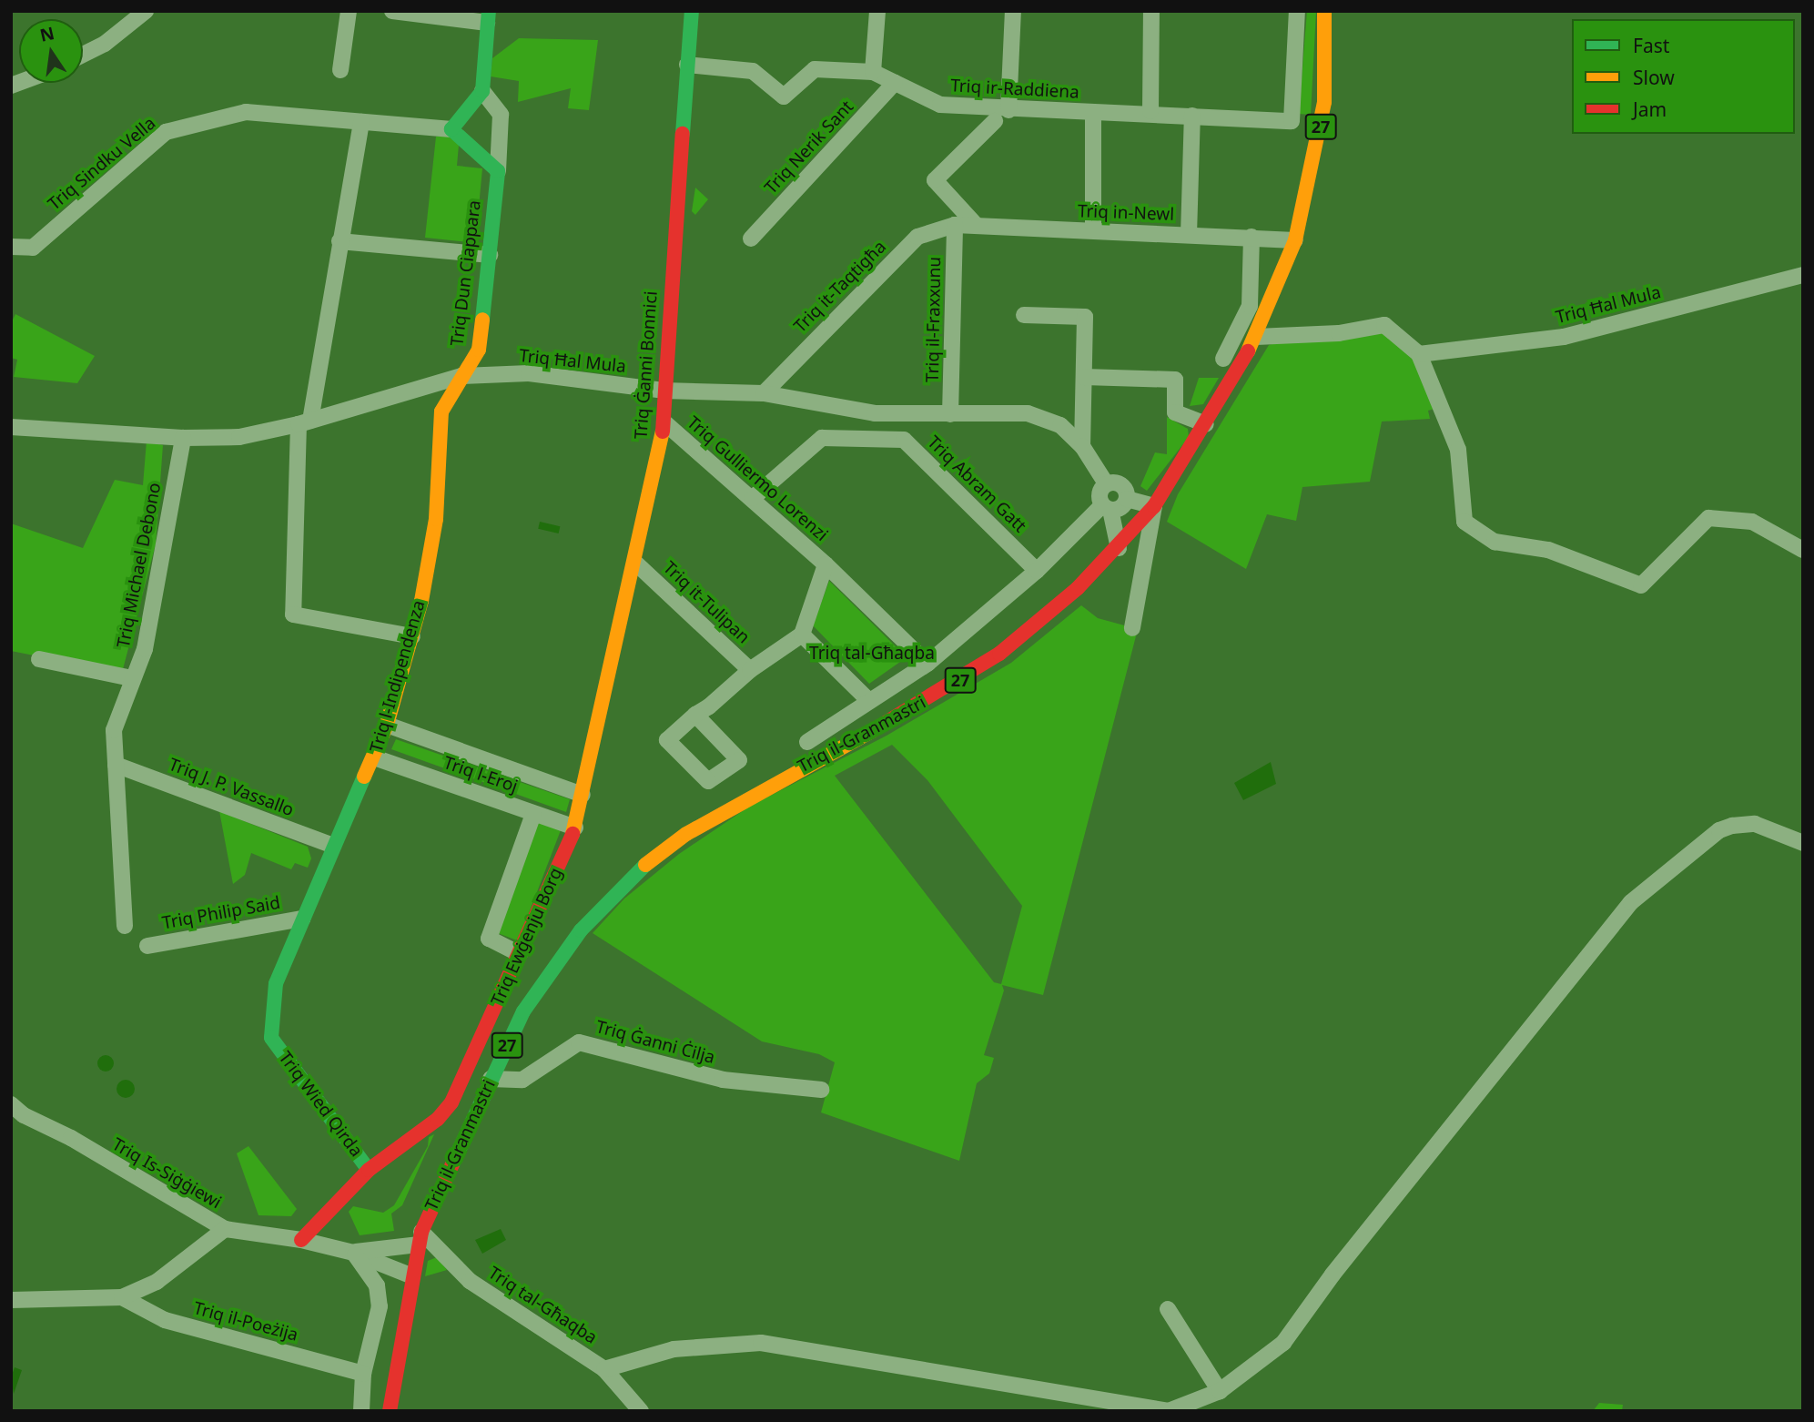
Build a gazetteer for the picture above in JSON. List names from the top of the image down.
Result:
{
  "streets": {
    "street": [
      "Triq ir-Raddiena",
      "27",
      "Triq Nerik Sant",
      "Triq Sindku Vella",
      "Triq in-Newl",
      "Triq Dun Ciappara",
      "Triq it-Taqtigħa",
      "Triq Ħal Mula",
      "Triq il-Fraxxunu",
      "Triq Ġanni Bonnici",
      "Triq Gulliermo Lorenzi",
      "Triq Abram Gatt",
      "Triq Michael Debono",
      "Triq it-Tulipan",
      "Triq l-Indipendenza",
      "Triq il-Granmastri",
      "Triq l-Eroj",
      "Triq J. P. Vassallo",
      "Triq Philip Said",
      "Triq Ewġenju Borg",
      "Triq Ġanni Ċilja",
      "Triq Wied Qirda",
      "Triq Is-Siġġiewi",
      "Triq tal-Għaqba",
      "Triq il-Poeżija"
    ]
  },
  "crossings": [
    ["Triq ir-Raddiena", "Triq Nerik Sant"],
    ["Triq ir-Raddiena", "Triq Ġanni Bonnici"],
    ["Triq in-Newl", "Triq it-Taqtigħa"],
    ["Triq in-Newl", "Triq il-Fraxxunu"],
    ["Triq in-Newl", "Triq il-Granmastri"],
    ["Triq Dun Ciappara", "Triq Ħal Mula"],
    ["Triq Dun Ciappara", "Triq l-Indipendenza"],
    ["Triq it-Taqtigħa", "Triq Ħal Mula"],
    ["Triq it-Taqtigħa", "Triq il-Fraxxunu"],
    ["Triq Ħal Mula", "Triq il-Fraxxunu"],
    ["Triq Ħal Mula", "Triq Ġanni Bonnici"],
    ["Triq Ħal Mula", "Triq Michael Debono"],
    ["Triq Ħal Mula", "Triq l-Indipendenza"],
    ["Triq Ġanni Bonnici", "Triq Gulliermo Lorenzi"],
    ["Triq Ġanni Bonnici", "Triq it-Tulipan"],
    ["Triq Ġanni Bonnici", "Triq l-Eroj"],
    ["Triq Ġanni Bonnici", "Triq Ewġenju Borg"],
    ["Triq Gulliermo Lorenzi", "Triq Abram Gatt"],
    ["Triq Michael Debono", "Triq J. P. Vassallo"],
    ["Triq l-Indipendenza", "Triq l-Eroj"],
    ["Triq l-Indipendenza", "Triq J. P. Vassallo"],
    ["Triq l-Indipendenza", "Triq Philip Said"],
    ["Triq l-Indipendenza", "Triq Wied Qirda"],
    ["Triq il-Granmastri", "Triq Ġanni Ċilja"],
    ["Triq il-Granmastri", "Triq Is-Siġġiewi"],
    ["Triq il-Granmastri", "Triq tal-Għaqba"],
    ["Triq l-Eroj", "Triq Ewġenju Borg"],
    ["Triq Ewġenju Borg", "Triq Wied Qirda"],
    ["Triq Ewġenju Borg", "Triq Is-Siġġiewi"],
    ["Triq Is-Siġġiewi", "Triq tal-Għaqba"]
  ],
  "parks": ["Triq tal-Għaqba"],
  "legend": ["Fast", "Slow", "Jam"],
  "north": "top"
}
